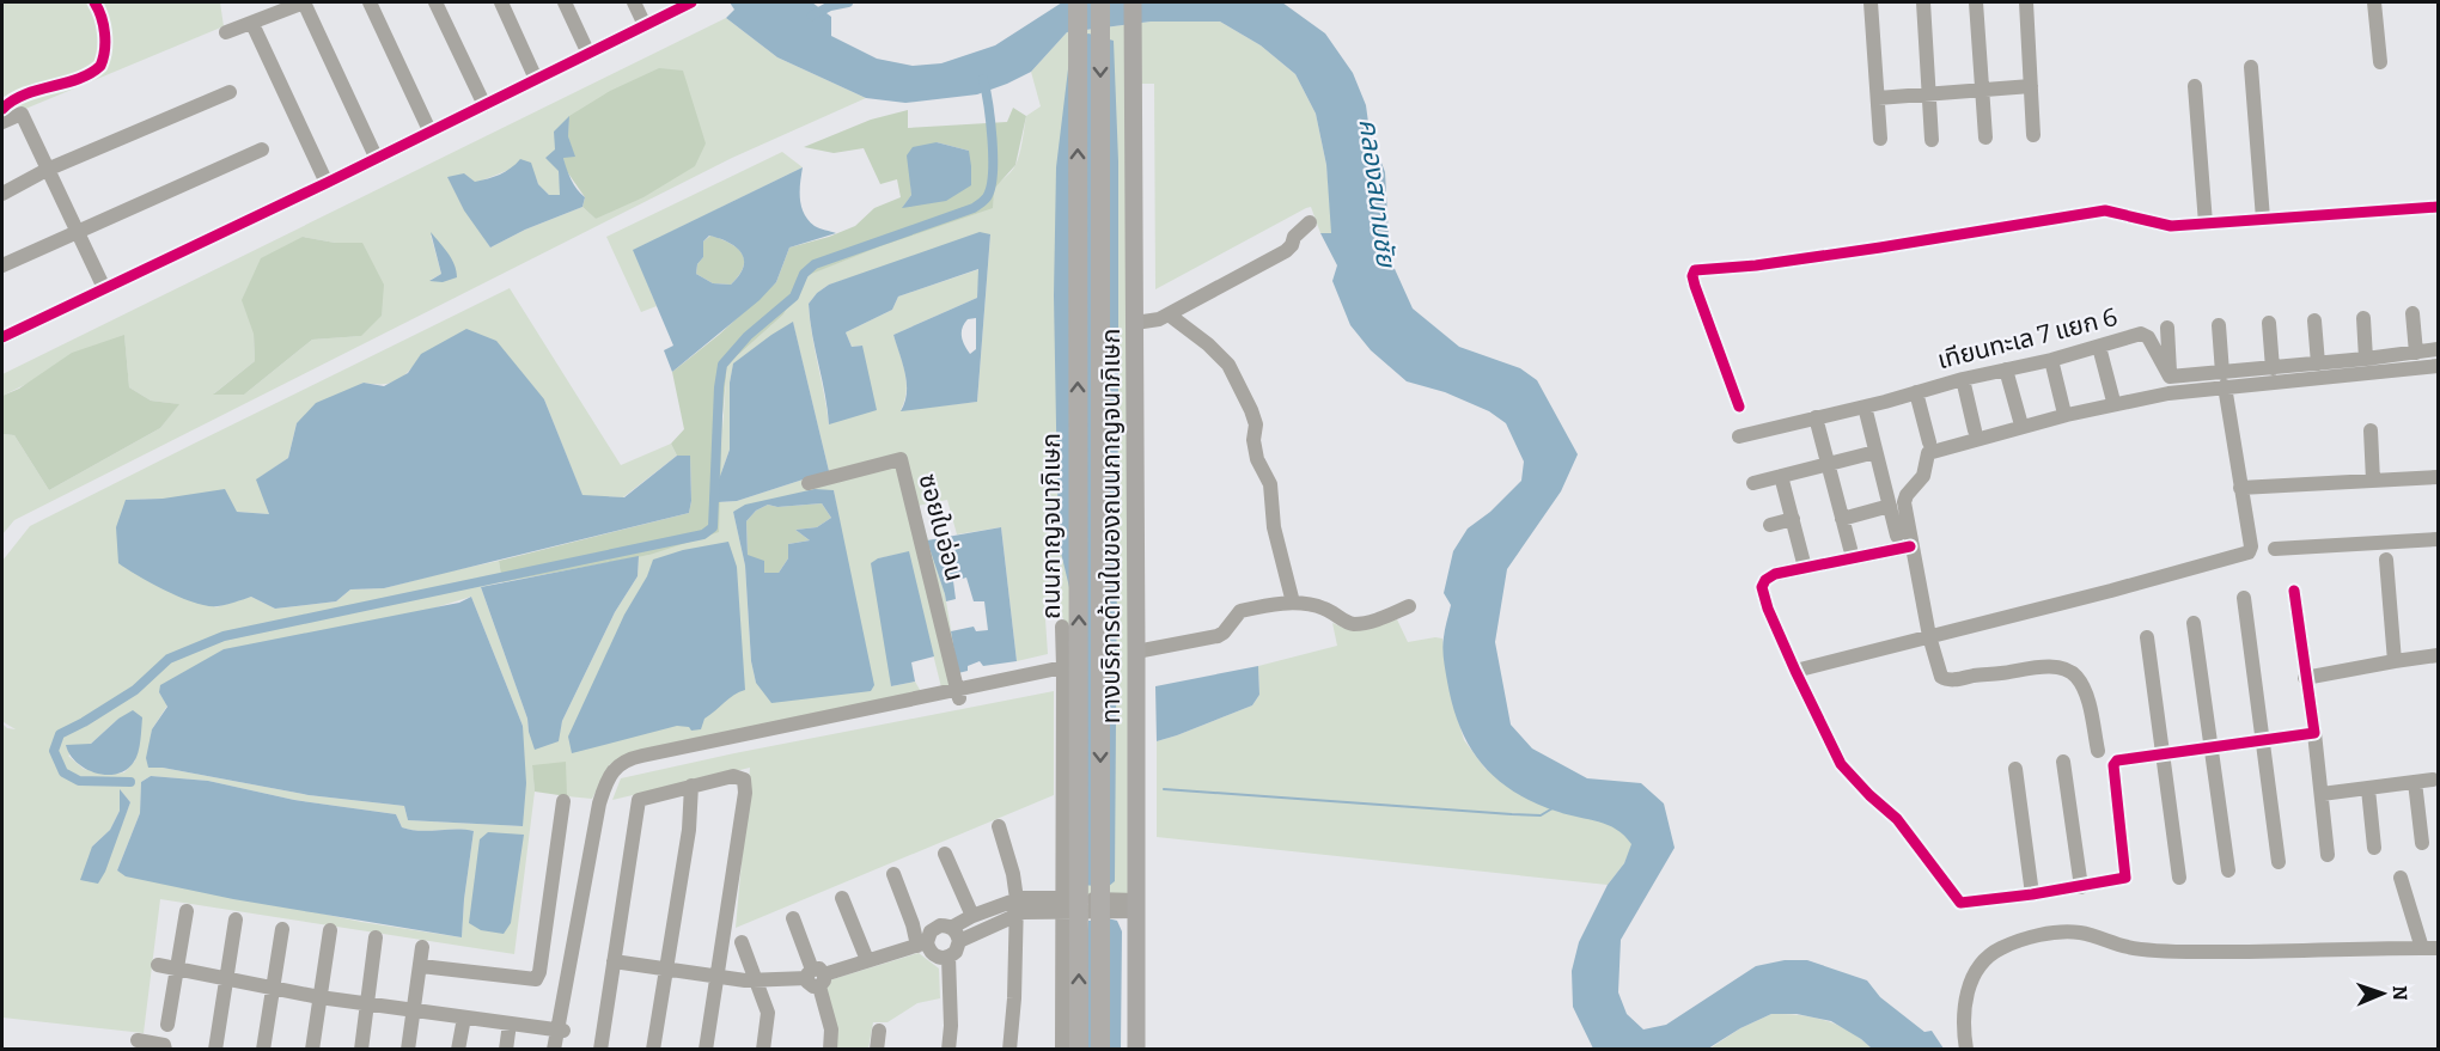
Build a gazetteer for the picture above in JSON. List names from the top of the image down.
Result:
{
  "streets": {
    "highway": ["ถนนกาญจนาภิเษก"],
    "main road": ["ทางบริการด้านในของถนนกาญจนาภิเษก"],
    "street": ["เทียนทะเล 7 แยก 6", "ซอยใบอ่อน"]
  },
  "water": ["คลองสนามชัย"],
  "north": "right"
}
